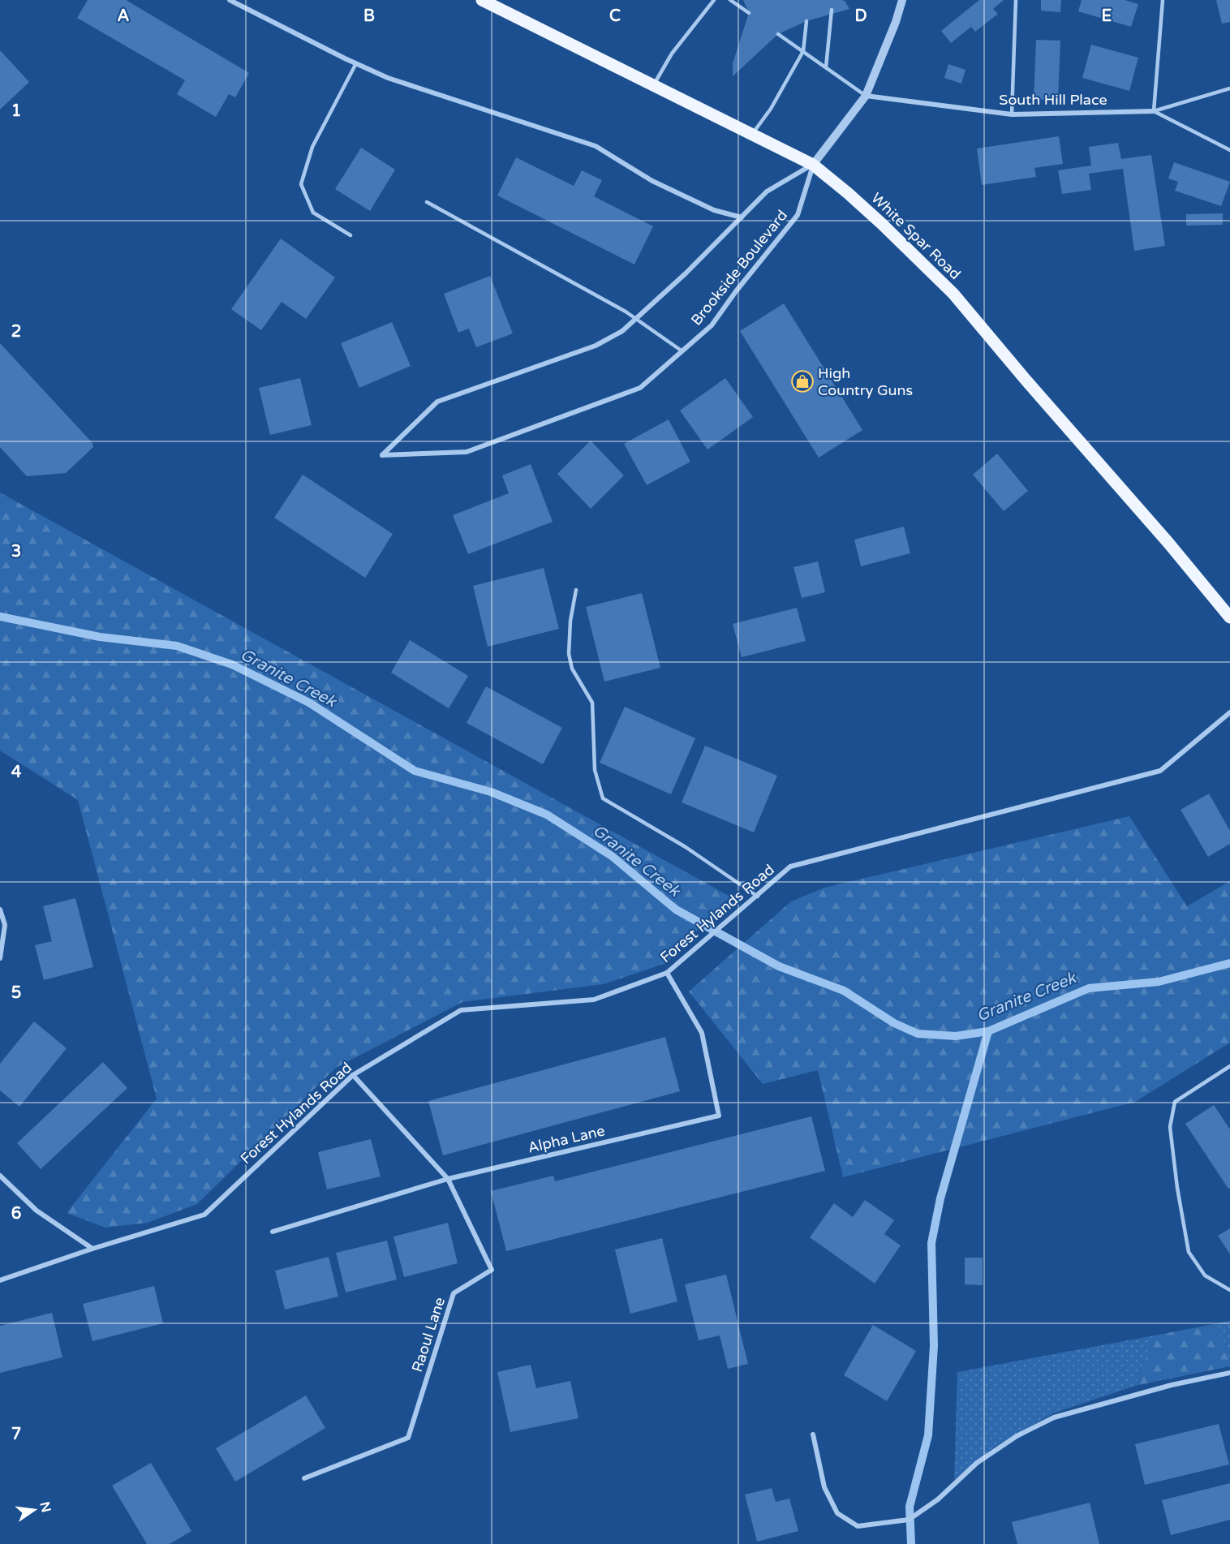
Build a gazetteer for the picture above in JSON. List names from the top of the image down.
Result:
{
  "streets": {
    "main road": ["White Spar Road"],
    "street": [
      "South Hill Place",
      "Brookside Boulevard",
      "Forest Hylands Road",
      "Alpha Lane",
      "Raoul Lane"
    ]
  },
  "crossings": [
    ["White Spar Road", "Brookside Boulevard"],
    ["Forest Hylands Road", "Alpha Lane"],
    ["Forest Hylands Road", "Raoul Lane"],
    ["Alpha Lane", "Raoul Lane"]
  ],
  "water": ["Granite Creek"],
  "places": {
    "shop": ["High Country Guns"]
  },
  "north": "right",
  "grid": {
    "columns": [
      "A",
      "B",
      "C",
      "D",
      "E"
    ],
    "rows": [
      "1",
      "2",
      "3",
      "4",
      "5",
      "6",
      "7"
    ]
  }
}
